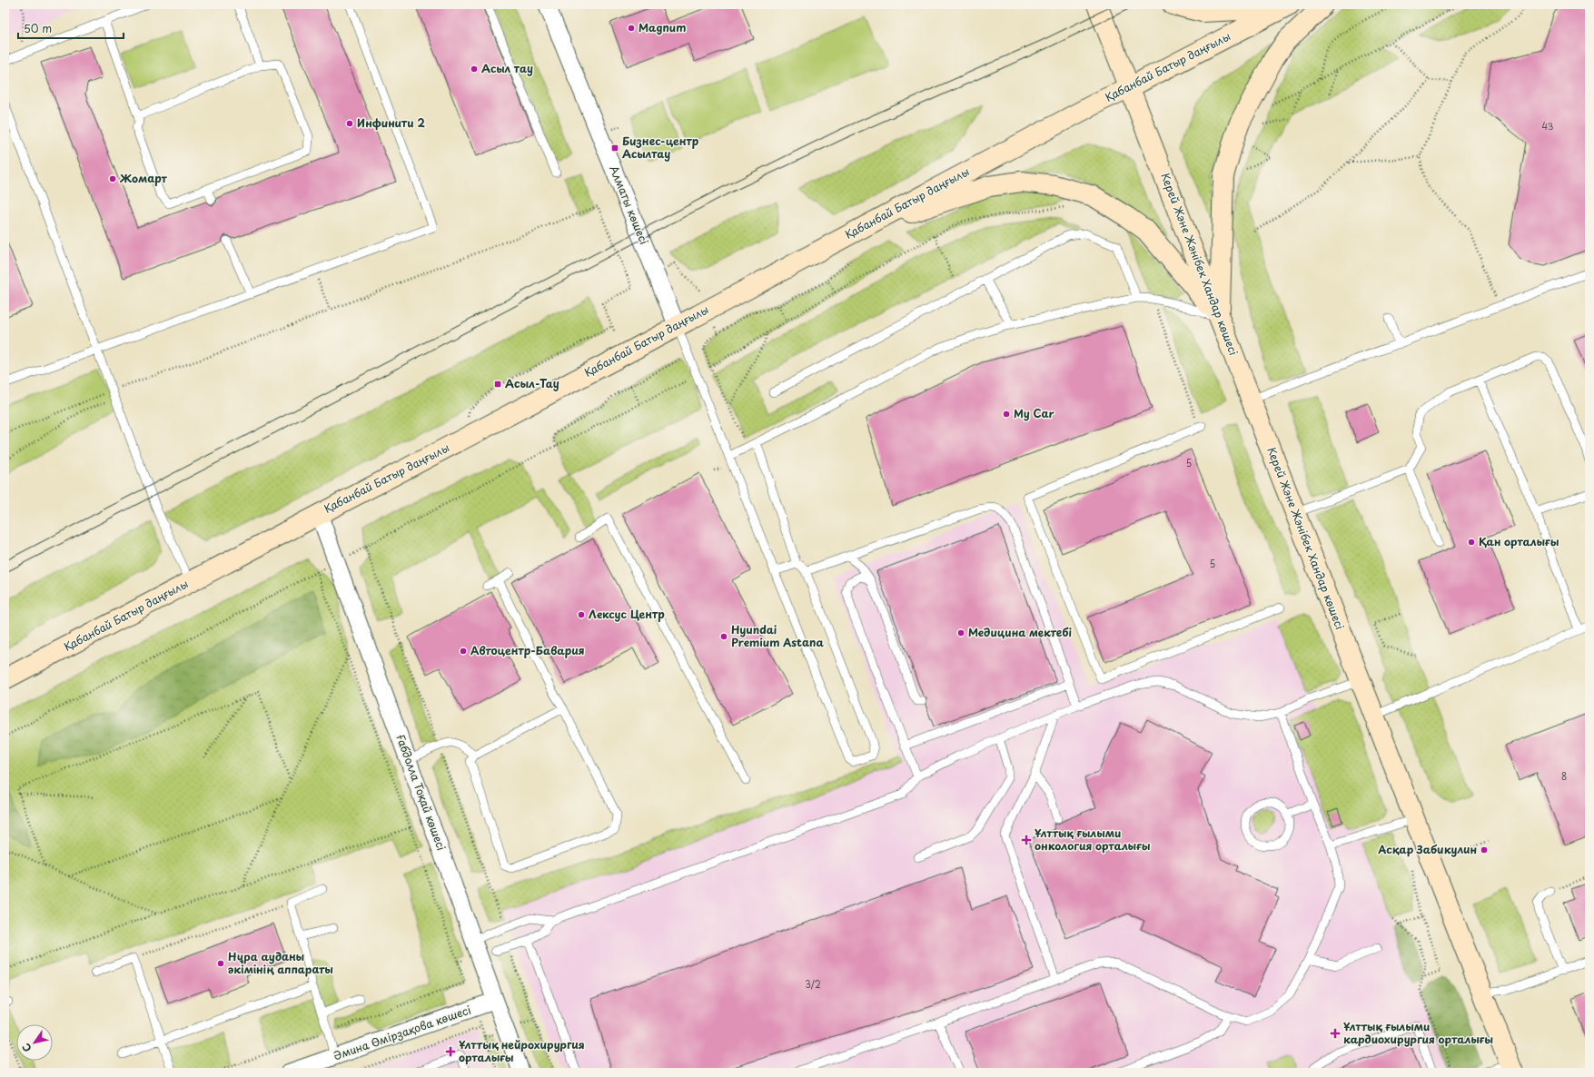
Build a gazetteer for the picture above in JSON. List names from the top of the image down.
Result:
{
  "streets": {
    "main road": ["Қабанбай Батыр даңғылы", "Керей Және Жәнібек Хандар көшесі"],
    "street": ["Алматы көшесі", "Ғабдолла Тоқай көшесі", "Әмина Өмірзақова көшесі"]
  },
  "crossings": [
    ["Қабанбай Батыр даңғылы", "Алматы көшесі"],
    ["Қабанбай Батыр даңғылы", "Керей Және Жәнібек Хандар көшесі"],
    ["Қабанбай Батыр даңғылы", "Ғабдолла Тоқай көшесі"],
    ["Ғабдолла Тоқай көшесі", "Әмина Өмірзақова көшесі"]
  ],
  "places": {
    "other": [
      "Magnum",
      "Асыл тау",
      "Инфинити 2",
      "Жомарт",
      "My Car",
      "Қан орталығы",
      "Лексус Центр",
      "Медицина мектебі",
      "Hyundai Premium Astana",
      "Автоцентр-Бавария",
      "Асқар Забикулин",
      "Нұра ауданы әкімінің аппараты"
    ],
    "transit": ["Бизнес-центр Асылтау", "Асыл-Тау"],
    "health": ["Ұлттық ғылыми онкология орталығы", "Ұлттық ғылыми кардиохирургия орталығы", "Ұлттық нейрохирургия орталығы"]
  },
  "house_numbers": [
    "43",
    "5",
    "5",
    "8",
    "3/2"
  ],
  "scale_bar": "50 m",
  "north": "bottom left"
}
